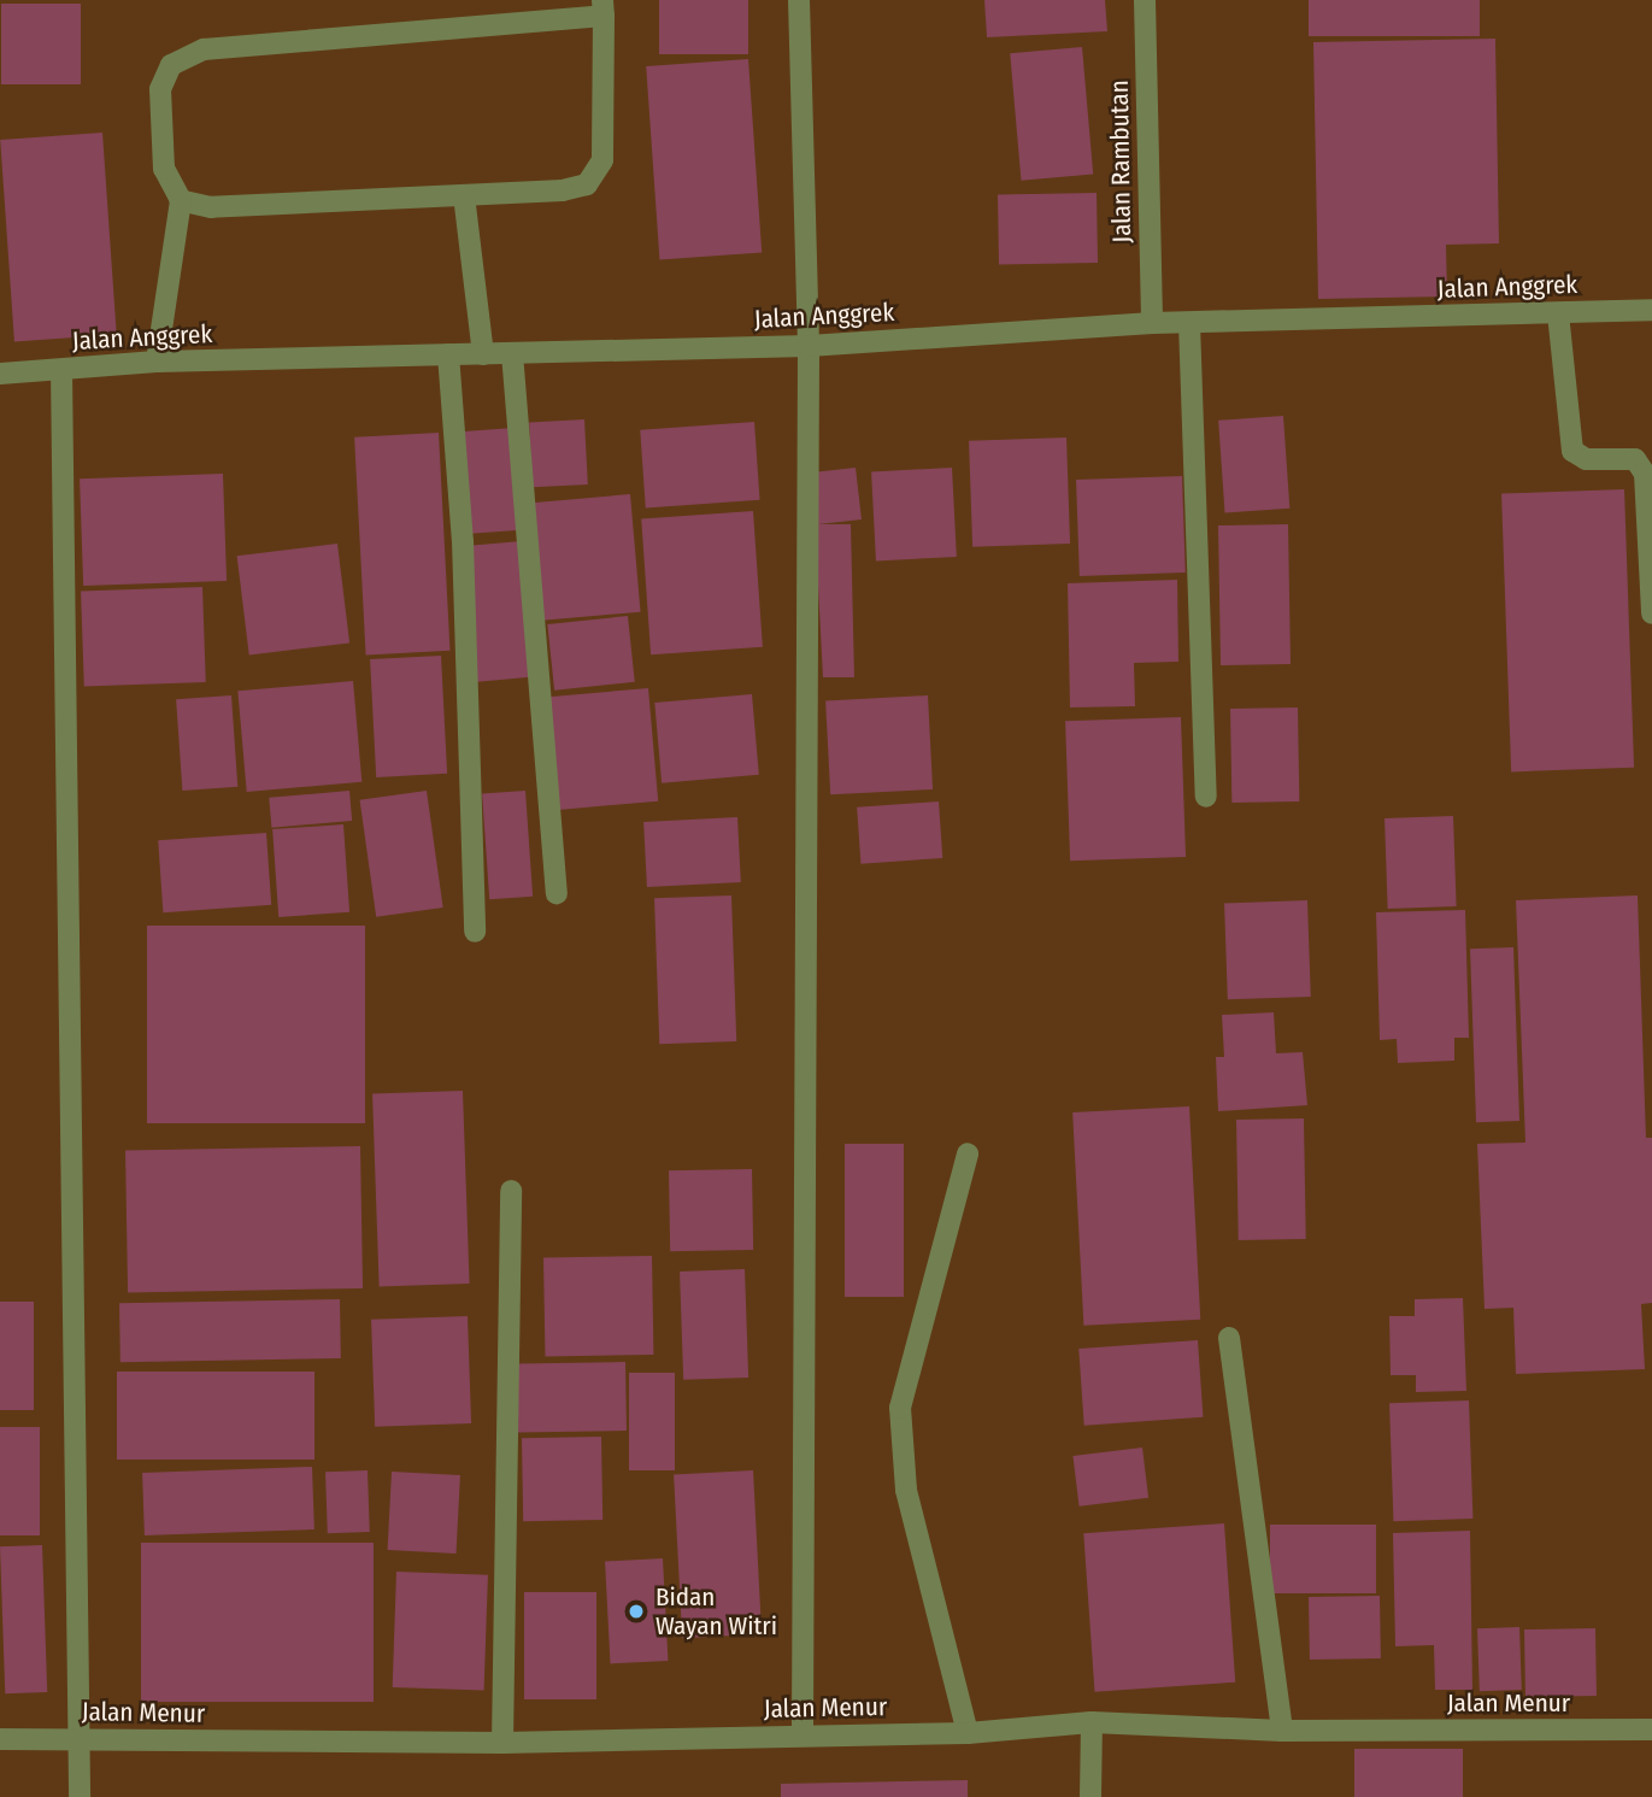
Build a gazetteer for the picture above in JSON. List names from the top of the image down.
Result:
{
  "streets": {
    "street": ["Jalan Rambutan", "Jalan Anggrek", "Jalan Menur"]
  },
  "crossings": [
    ["Jalan Rambutan", "Jalan Anggrek"]
  ],
  "places": ["Bidan Wayan Witri"]
}
